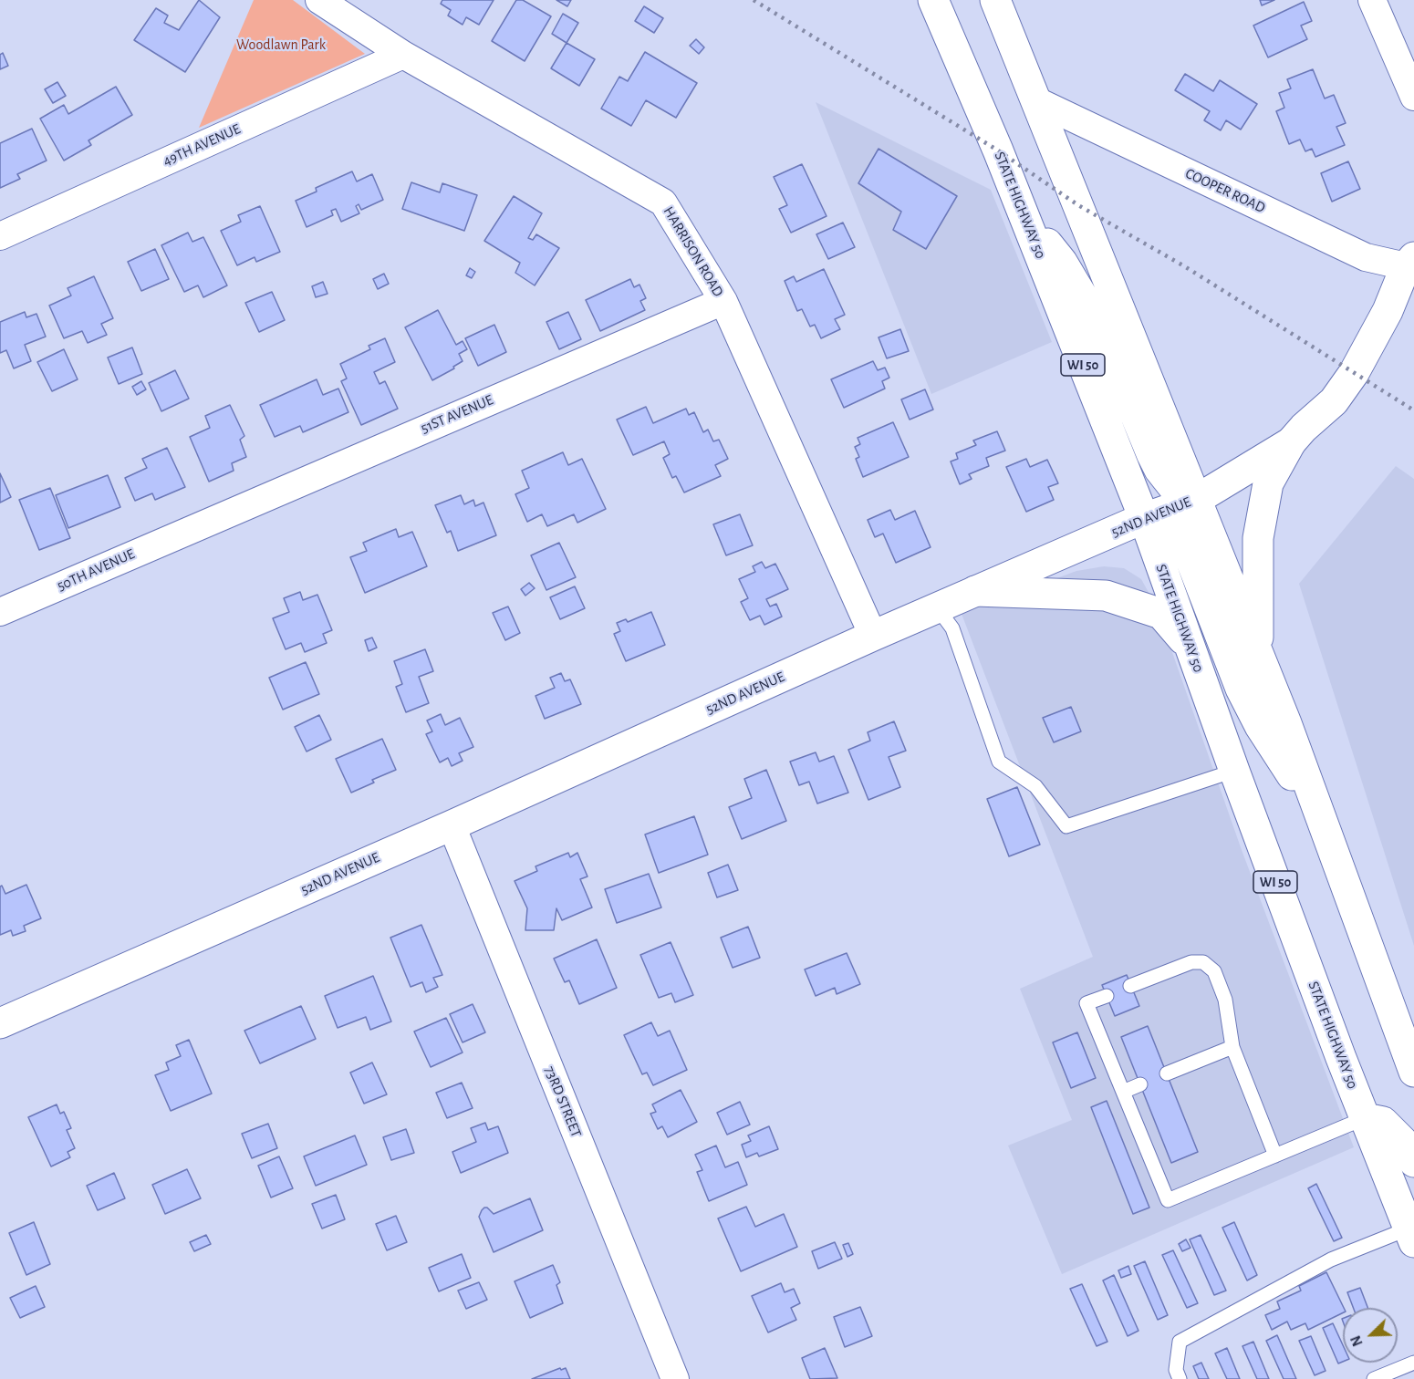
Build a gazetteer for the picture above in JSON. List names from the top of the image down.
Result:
{
  "streets": {
    "main road": ["STATE HIGHWAY 50", "WI 50", "52ND AVENUE"],
    "street": [
      "49TH AVENUE",
      "COOPER ROAD",
      "HARRISON ROAD",
      "51ST AVENUE",
      "50TH AVENUE",
      "73RD STREET"
    ]
  },
  "crossings": [
    ["49TH AVENUE", "HARRISON ROAD"],
    ["COOPER ROAD", "52ND AVENUE"],
    ["STATE HIGHWAY 50", "52ND AVENUE"],
    ["HARRISON ROAD", "51ST AVENUE"],
    ["HARRISON ROAD", "52ND AVENUE"],
    ["51ST AVENUE", "50TH AVENUE"],
    ["52ND AVENUE", "73RD STREET"]
  ],
  "parks": ["Woodlawn Park"],
  "north": "bottom left"
}
